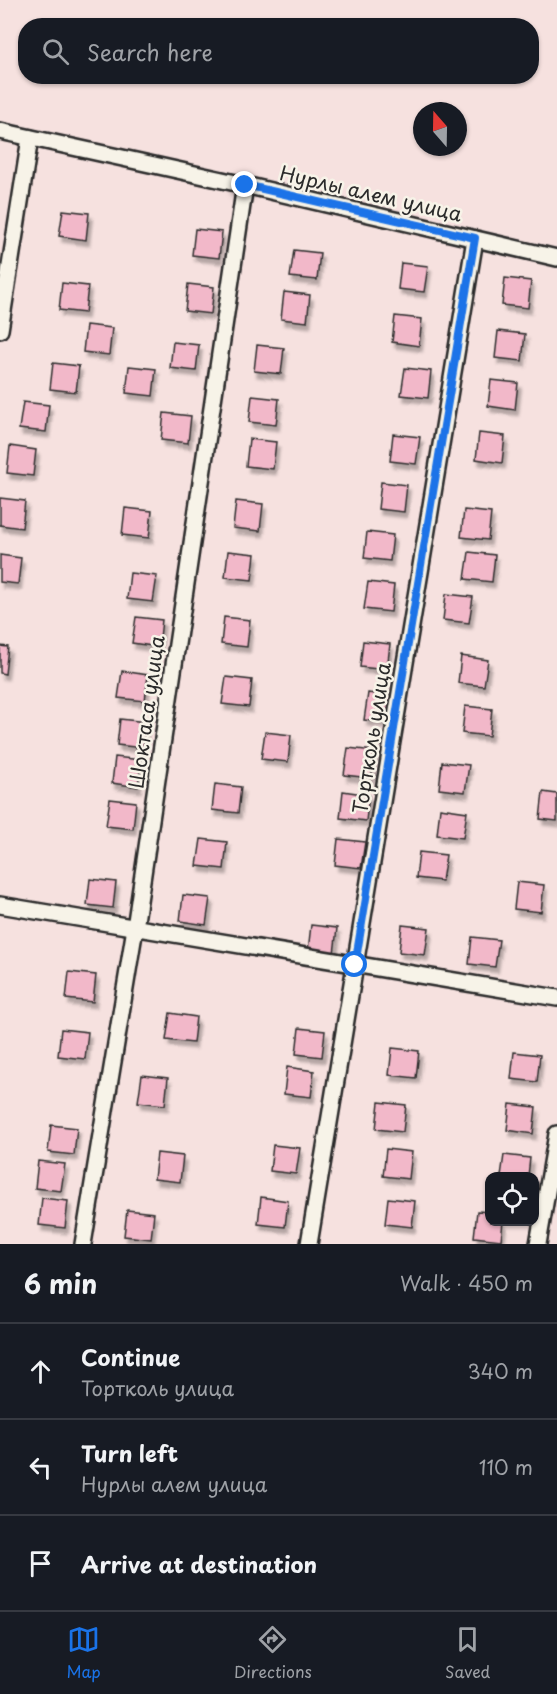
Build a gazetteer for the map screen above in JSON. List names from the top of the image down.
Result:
{
  "streets": {
    "street": ["Нурлы алем улица", "Шоктаса улица", "Тортколь улица"]
  },
  "crossings": [
    ["Нурлы алем улица", "Шоктаса улица"],
    ["Нурлы алем улица", "Тортколь улица"]
  ],
  "north": "top",
  "page": {
    "search": "Search here",
    "heading": ["6 min", "Walk · 450 m"],
    "list": [
      ["Continue", "Тортколь улица", "340 m"],
      ["Turn left", "Нурлы алем улица", "110 m"],
      "Arrive at destination"
    ],
    "nav": ["Map", "Directions", "Saved"]
  }
}
